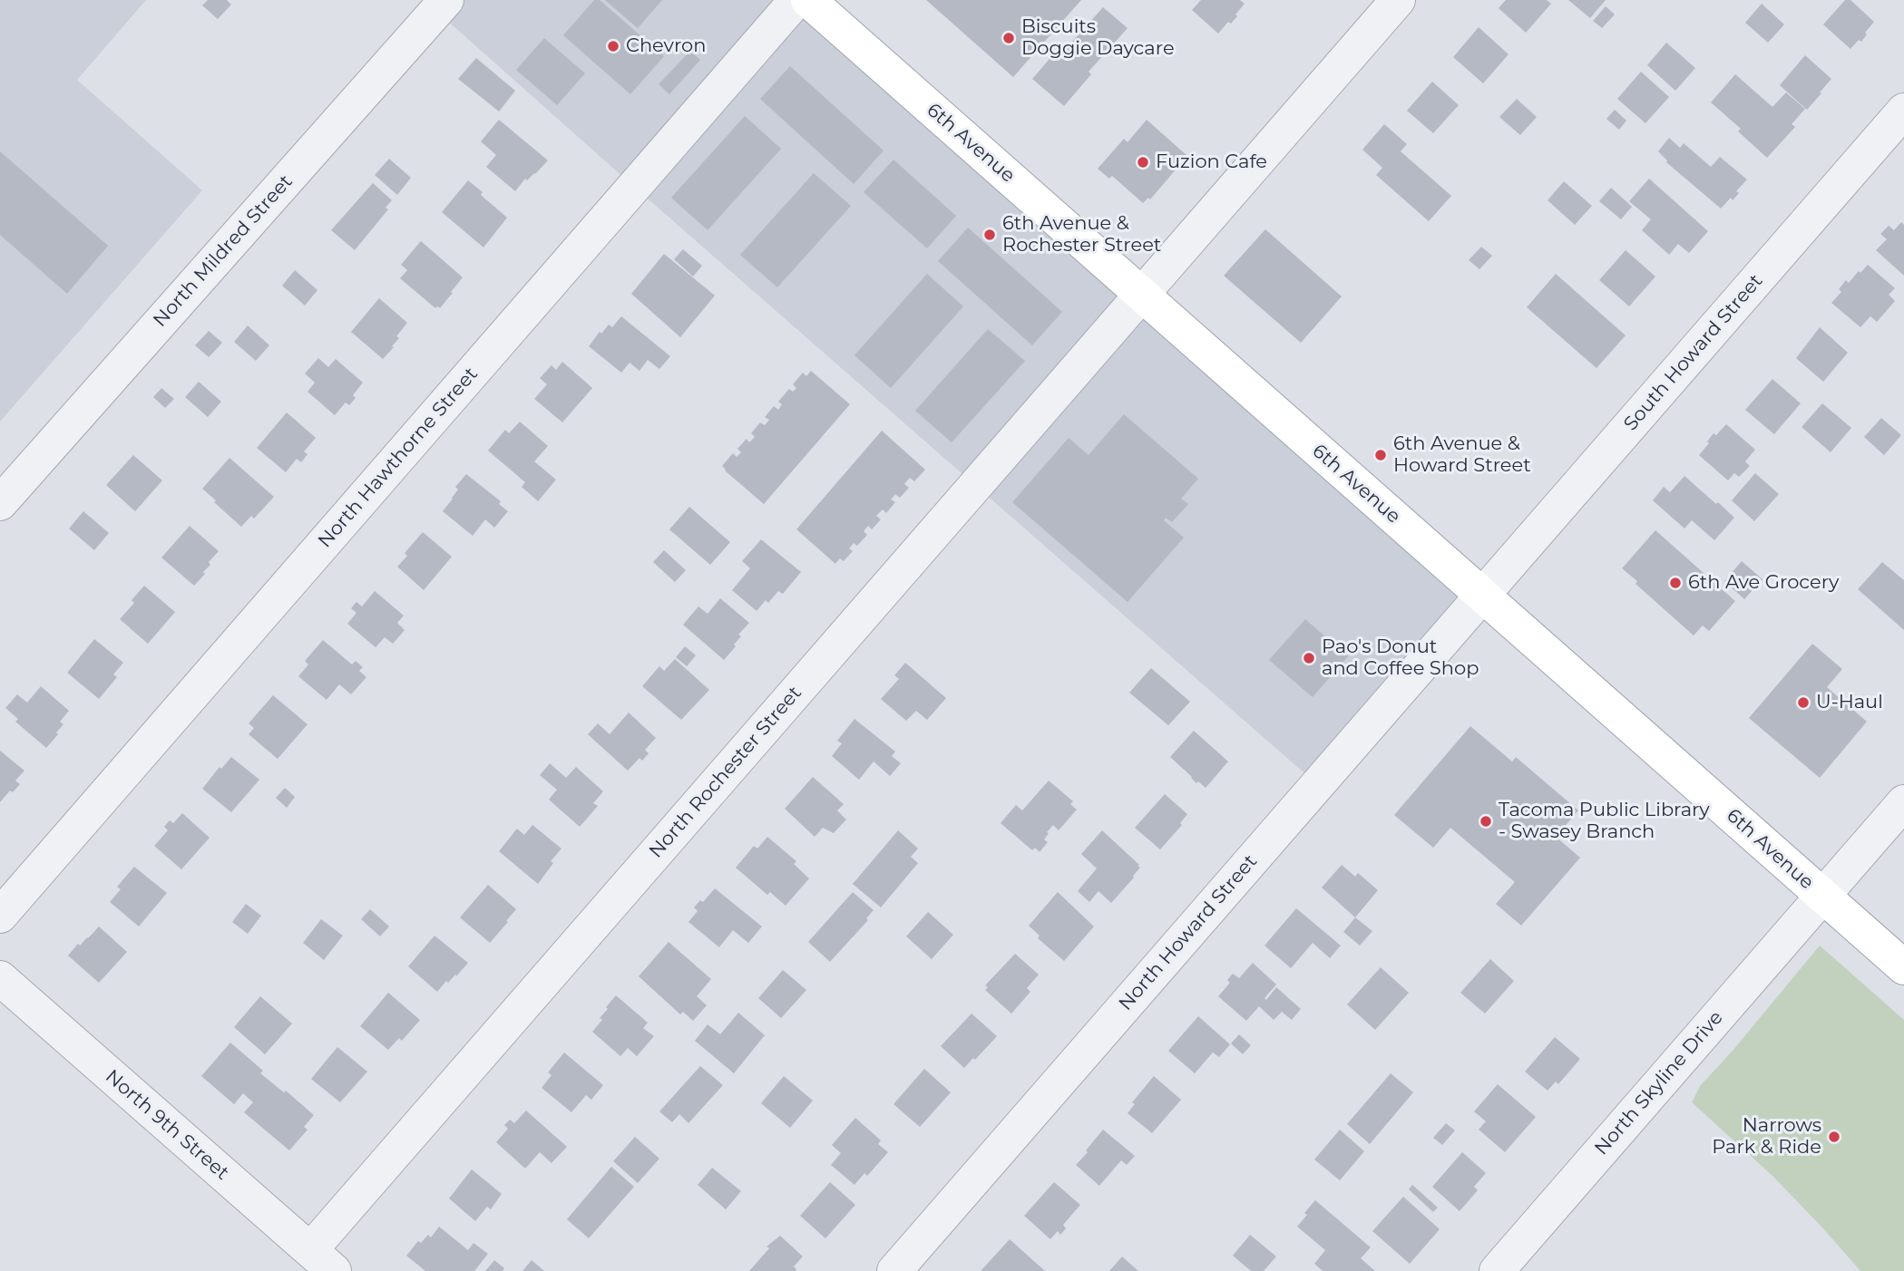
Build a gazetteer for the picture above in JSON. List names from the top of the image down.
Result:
{
  "streets": {
    "main road": ["6th Avenue"],
    "street": [
      "North Mildred Street",
      "South Howard Street",
      "North Hawthorne Street",
      "North Rochester Street",
      "North Howard Street",
      "North Skyline Drive",
      "North 9th Street"
    ]
  },
  "crossings": [
    ["6th Avenue", "South Howard Street"],
    ["6th Avenue", "North Rochester Street"],
    ["6th Avenue", "North Howard Street"],
    ["6th Avenue", "North Skyline Drive"],
    ["South Howard Street", "North Howard Street"],
    ["North Rochester Street", "North 9th Street"]
  ],
  "places": [
    "Biscuits Doggie Daycare",
    "Chevron",
    "Fuzion Cafe",
    "6th Avenue & Rochester Street",
    "6th Avenue & Howard Street",
    "6th Ave Grocery",
    "Pao's Donut and Coffee Shop",
    "U-Haul",
    "Tacoma Public Library - Swasey Branch",
    "Narrows Park & Ride"
  ]
}
